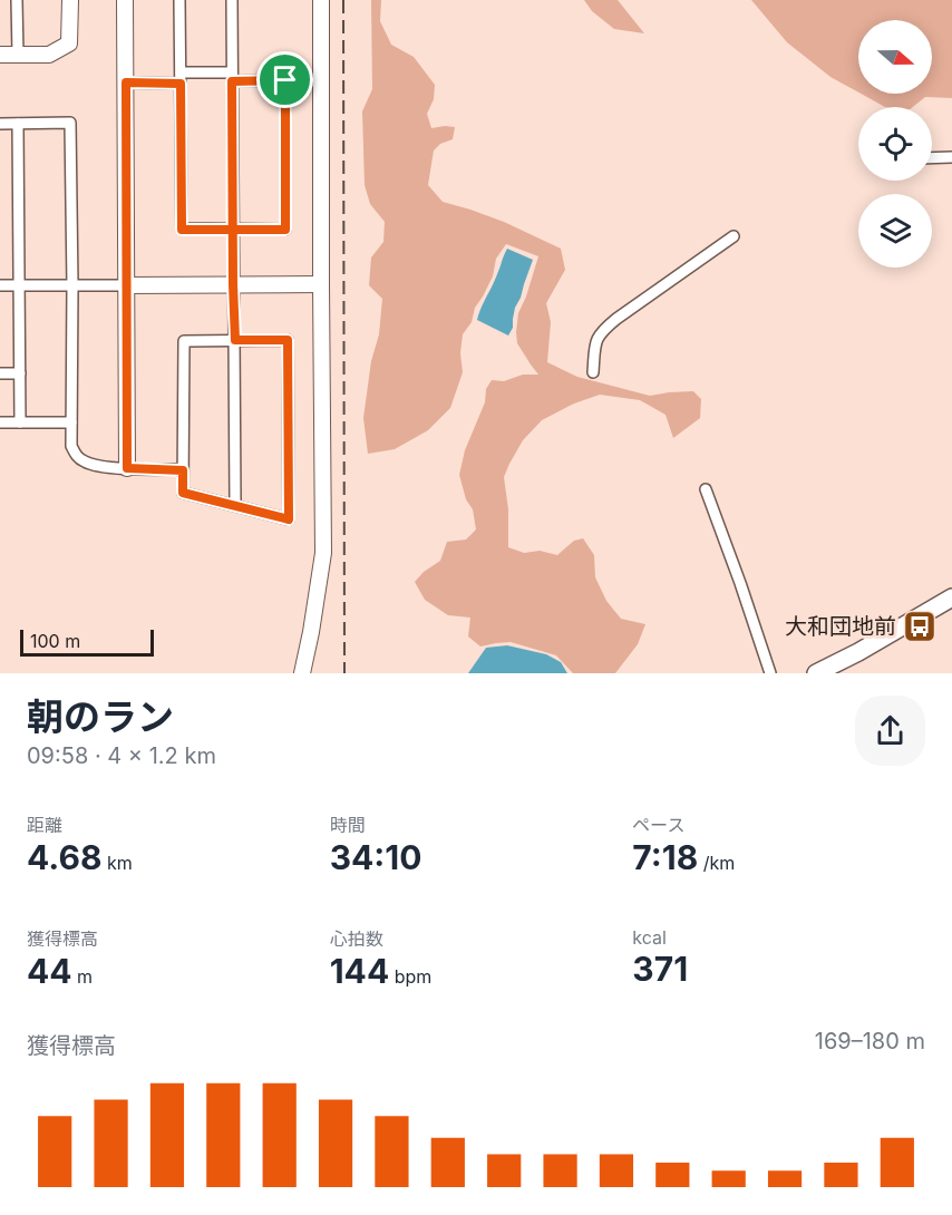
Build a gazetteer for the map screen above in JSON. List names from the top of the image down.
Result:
{
  "places": {
    "bus stop": ["大和団地前"]
  },
  "scale_bar": "100 m",
  "north": "right",
  "page": {
    "scale": "100 m",
    "heading": ["朝のラン", "09:58 · 4 × 1.2 km"],
    "stats": [
      ["距離", "4.68 km"],
      ["時間", "34:10"],
      ["ペース", "7:18 /km"],
      ["獲得標高", "44 m"],
      ["心拍数", "144 bpm"],
      ["kcal", "371"]
    ],
    "chart": ["獲得標高", "169–180 m"]
  }
}
